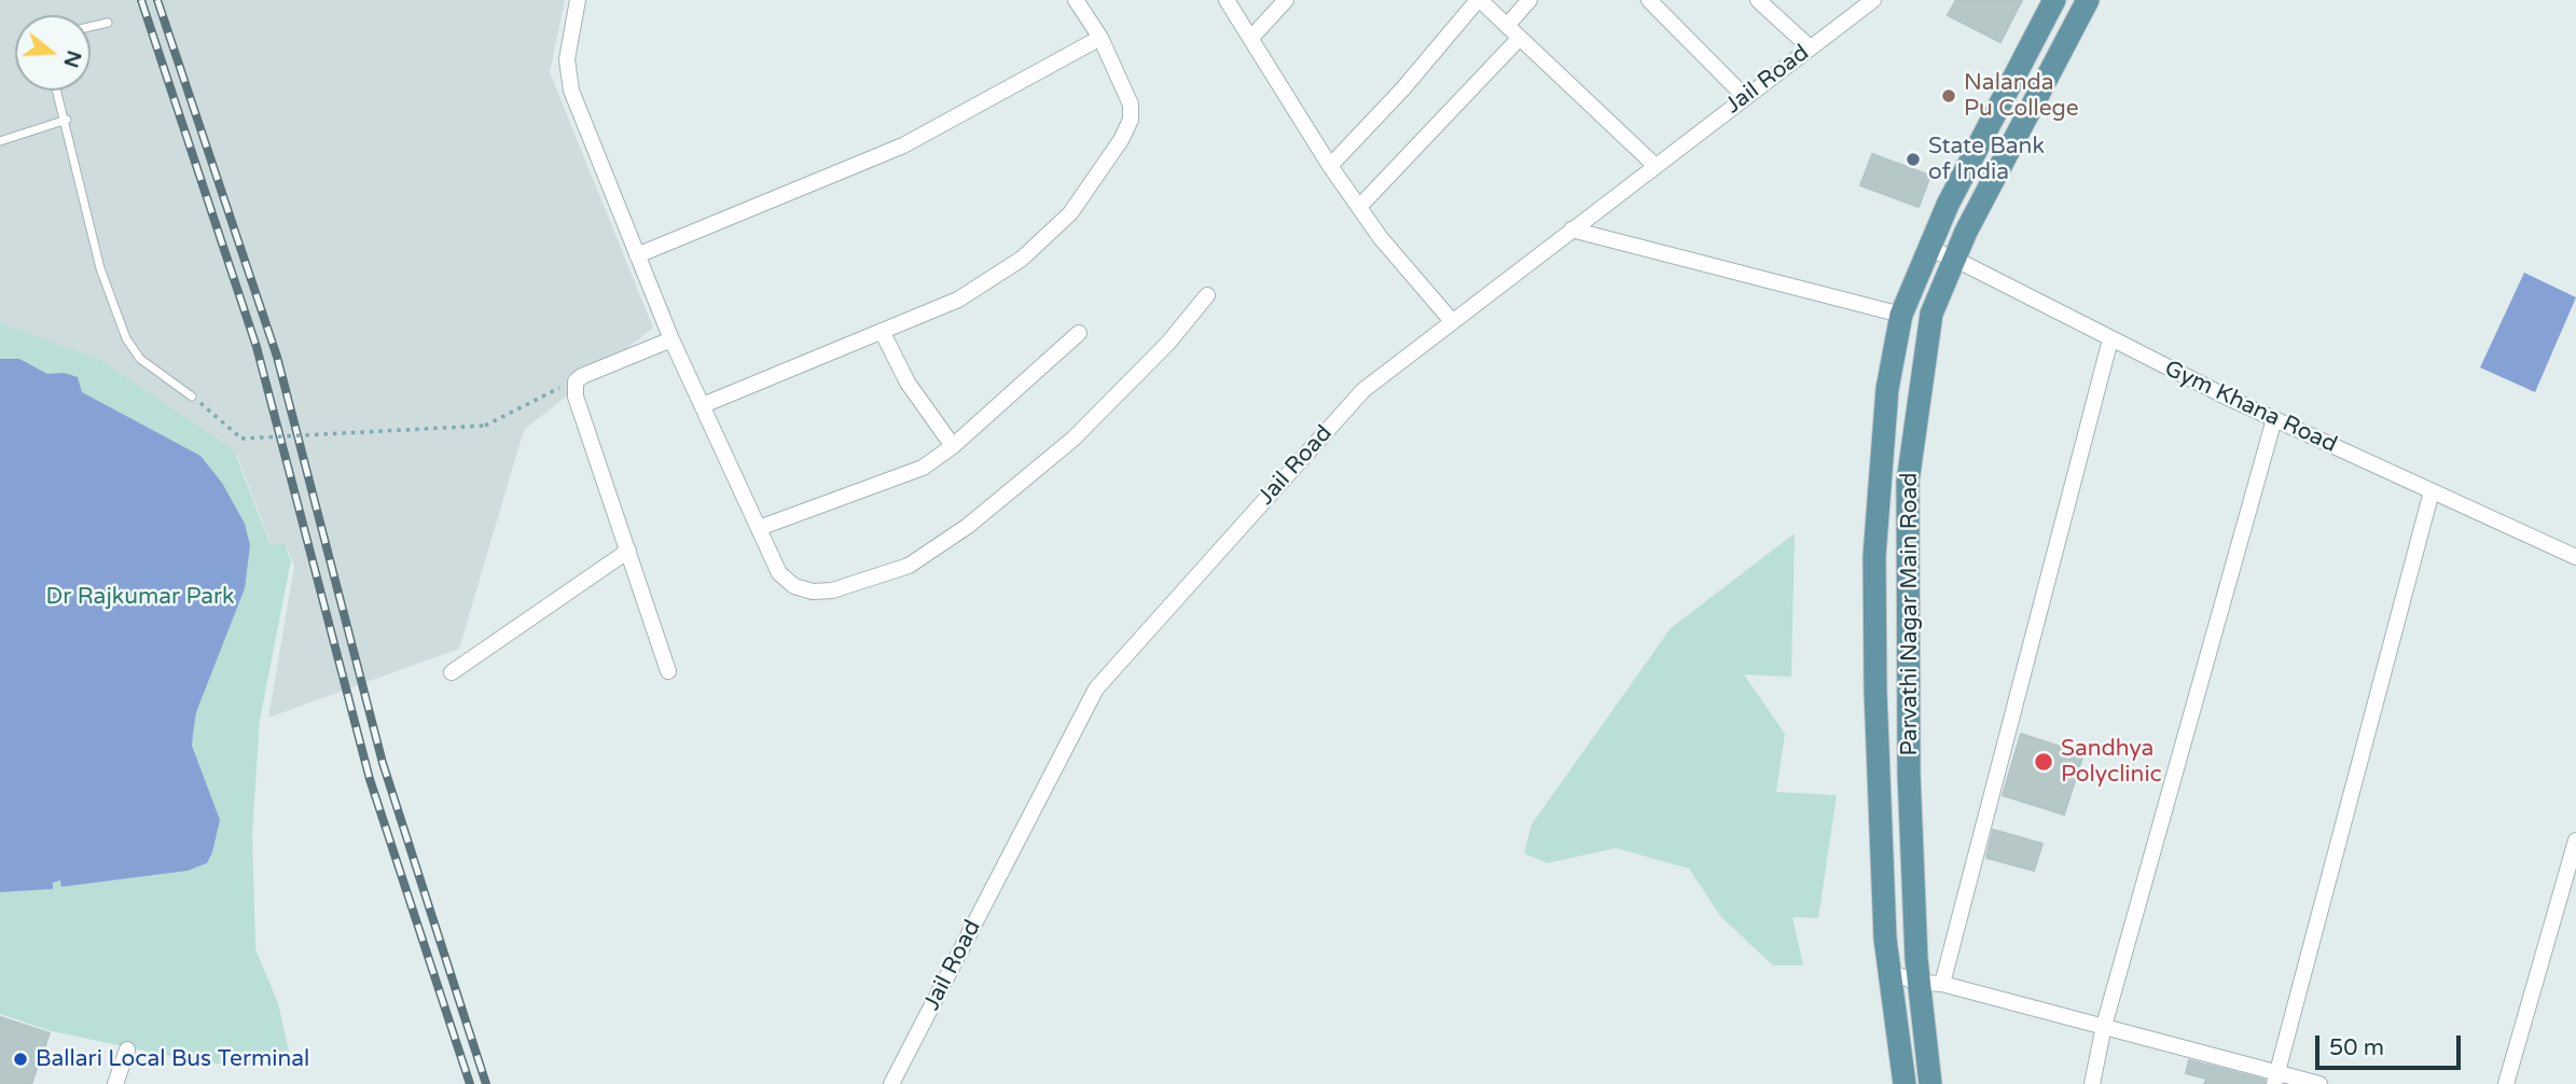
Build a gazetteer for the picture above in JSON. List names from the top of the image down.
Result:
{
  "streets": {
    "main road": ["Parvathi Nagar Main Road"],
    "street": ["Jail Road", "Gym Khana Road"]
  },
  "crossings": [
    ["Gym Khana Road", "Parvathi Nagar Main Road"]
  ],
  "parks": ["Dr Rajkumar Park"],
  "places": [
    "Nalanda Pu College",
    "State Bank of India",
    "Sandhya Polyclinic",
    "Ballari Local Bus Terminal"
  ],
  "scale_bar": "50 m",
  "north": "right"
}
